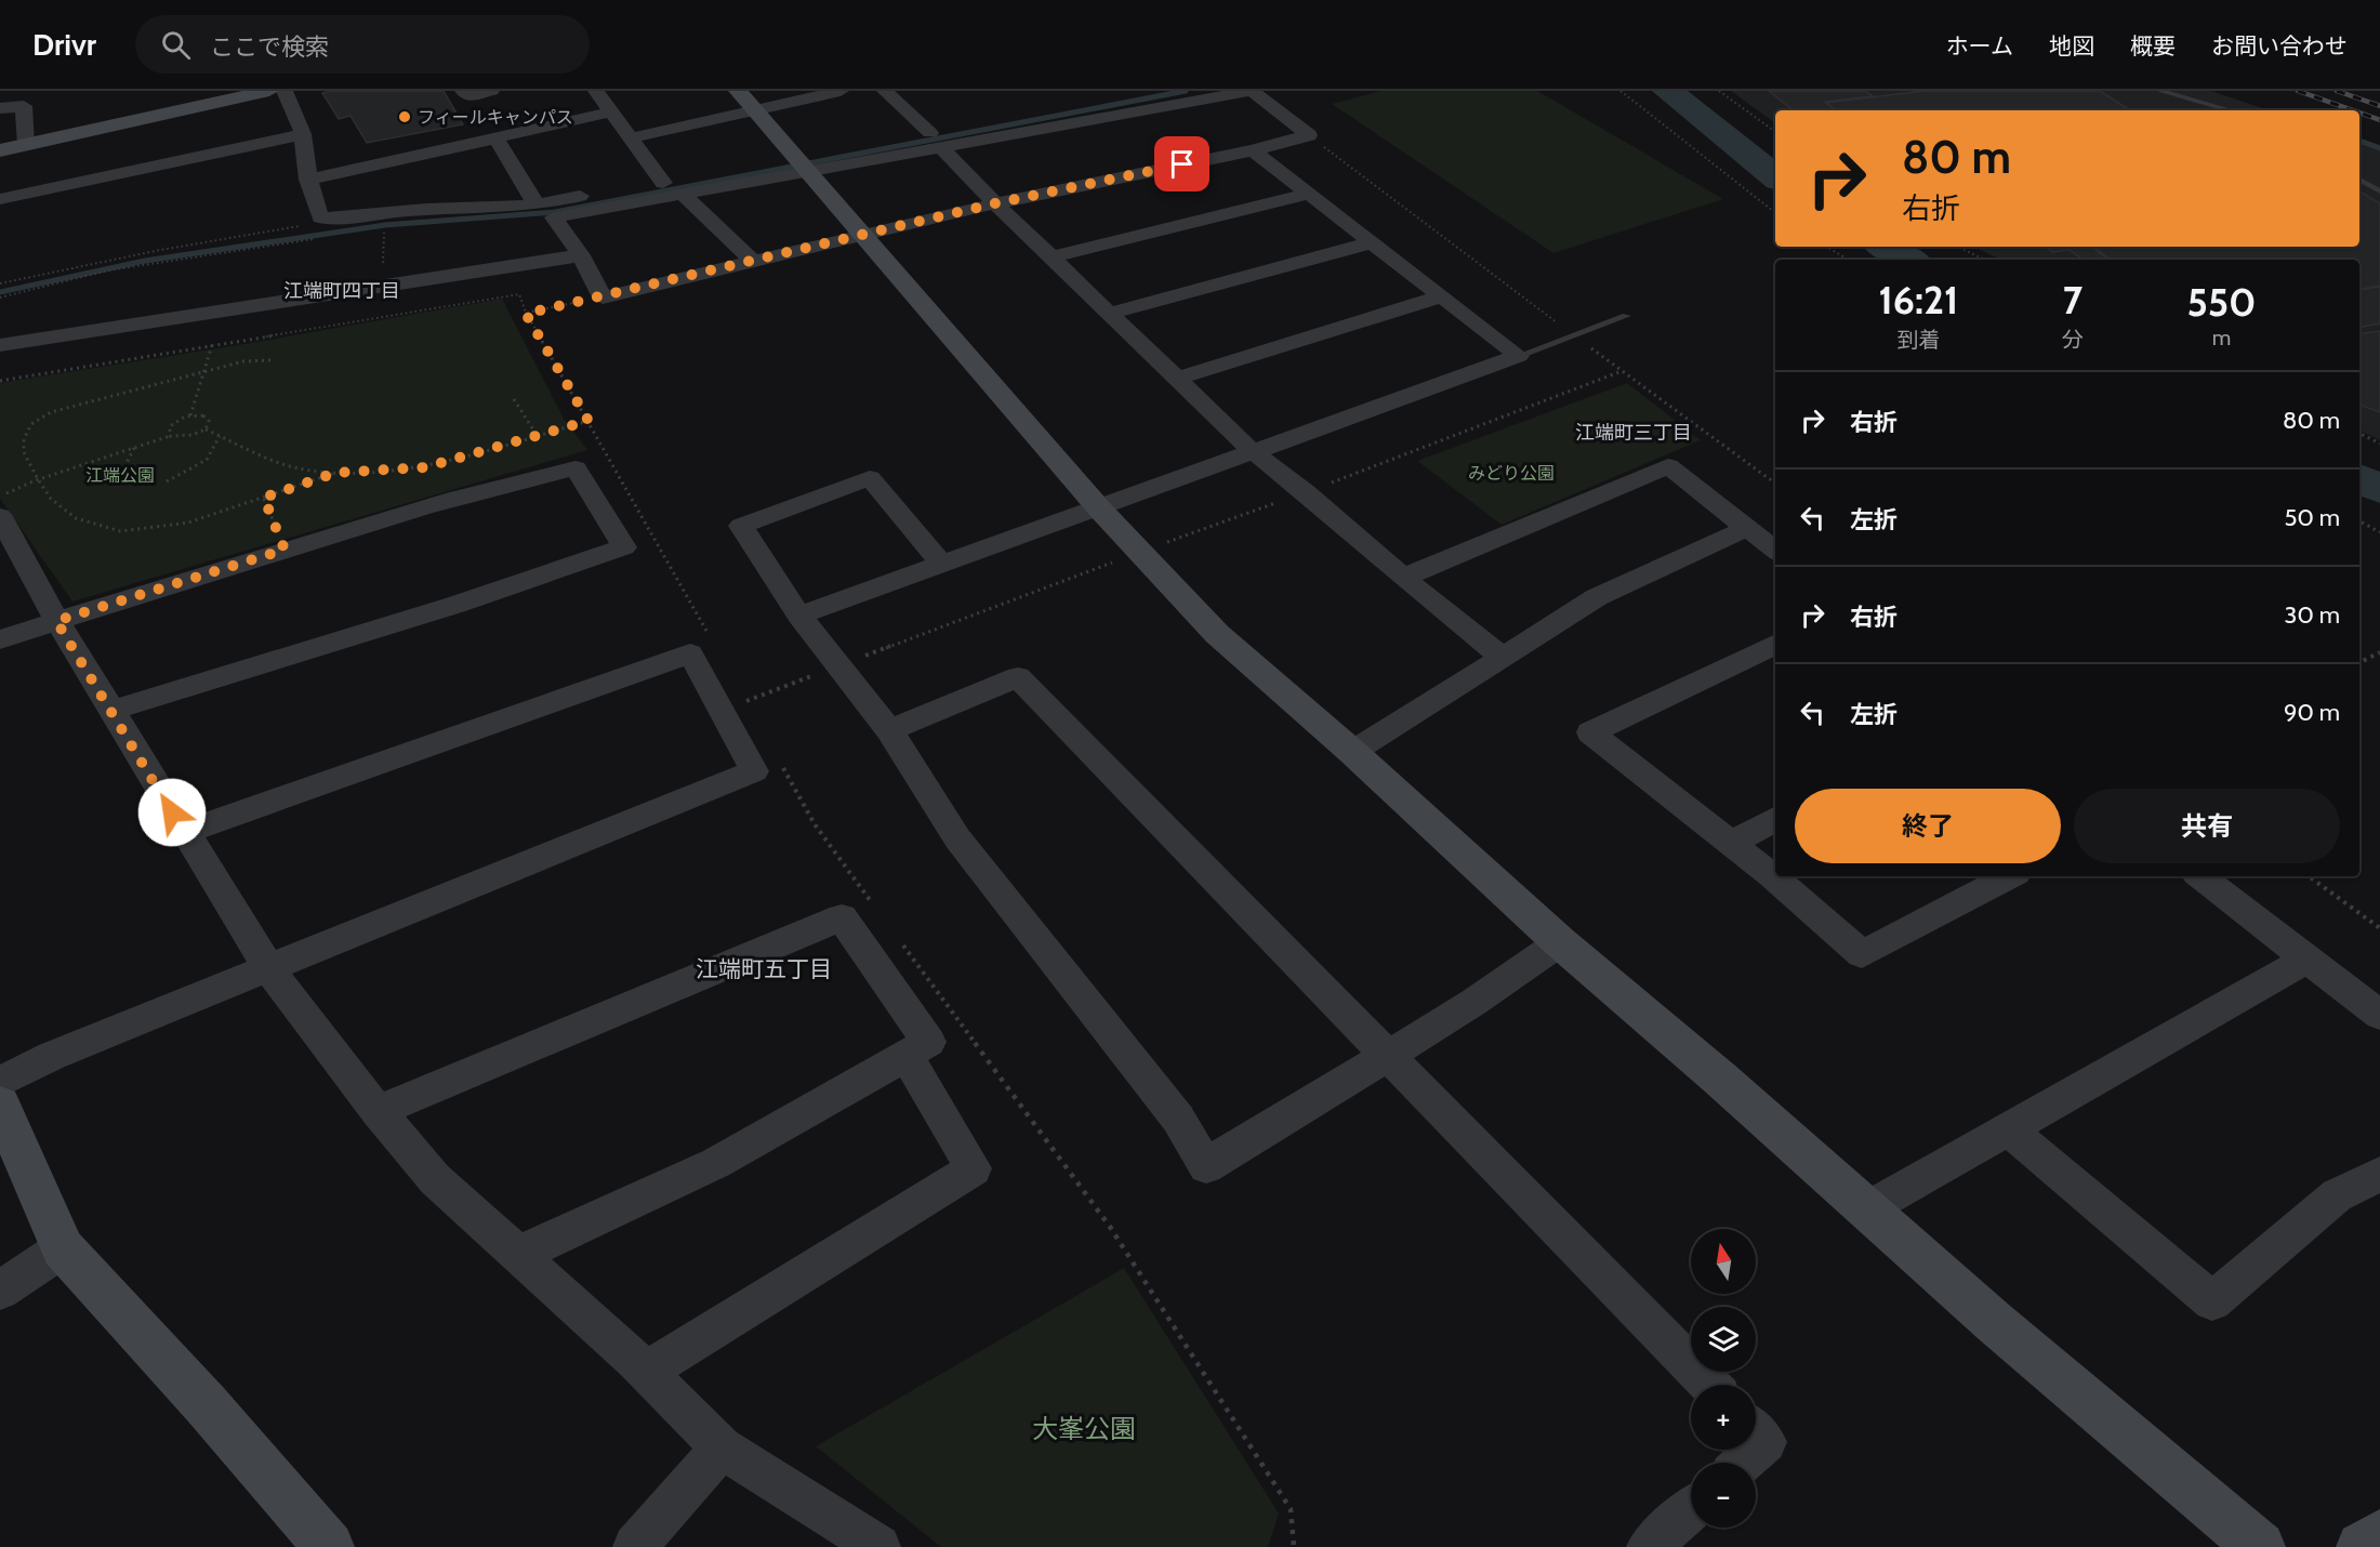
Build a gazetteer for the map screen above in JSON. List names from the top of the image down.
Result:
{
  "districts": ["江端町四丁目", "江端町三丁目", "江端町五丁目"],
  "parks": ["みどり公園", "江端公園", "大峯公園"],
  "places": ["フィールキャンパス"],
  "north": "top",
  "page": {
    "header": "Drivr",
    "search": "ここで検索",
    "nav": [
      "ホーム",
      "地図",
      "概要",
      "お問い合わせ"
    ],
    "turn": ["80 m", "右折"],
    "eta": [
      "16:21",
      "到着",
      "7",
      "分",
      "550",
      "m"
    ],
    "list": [
      {
        "name": "右折",
        "value": "80 m"
      },
      {
        "name": "左折",
        "value": "50 m"
      },
      {
        "name": "右折",
        "value": "30 m"
      },
      {
        "name": "左折",
        "value": "90 m"
      }
    ],
    "buttons": ["終了", "共有"],
    "map_buttons": ["+", "−"]
  }
}
